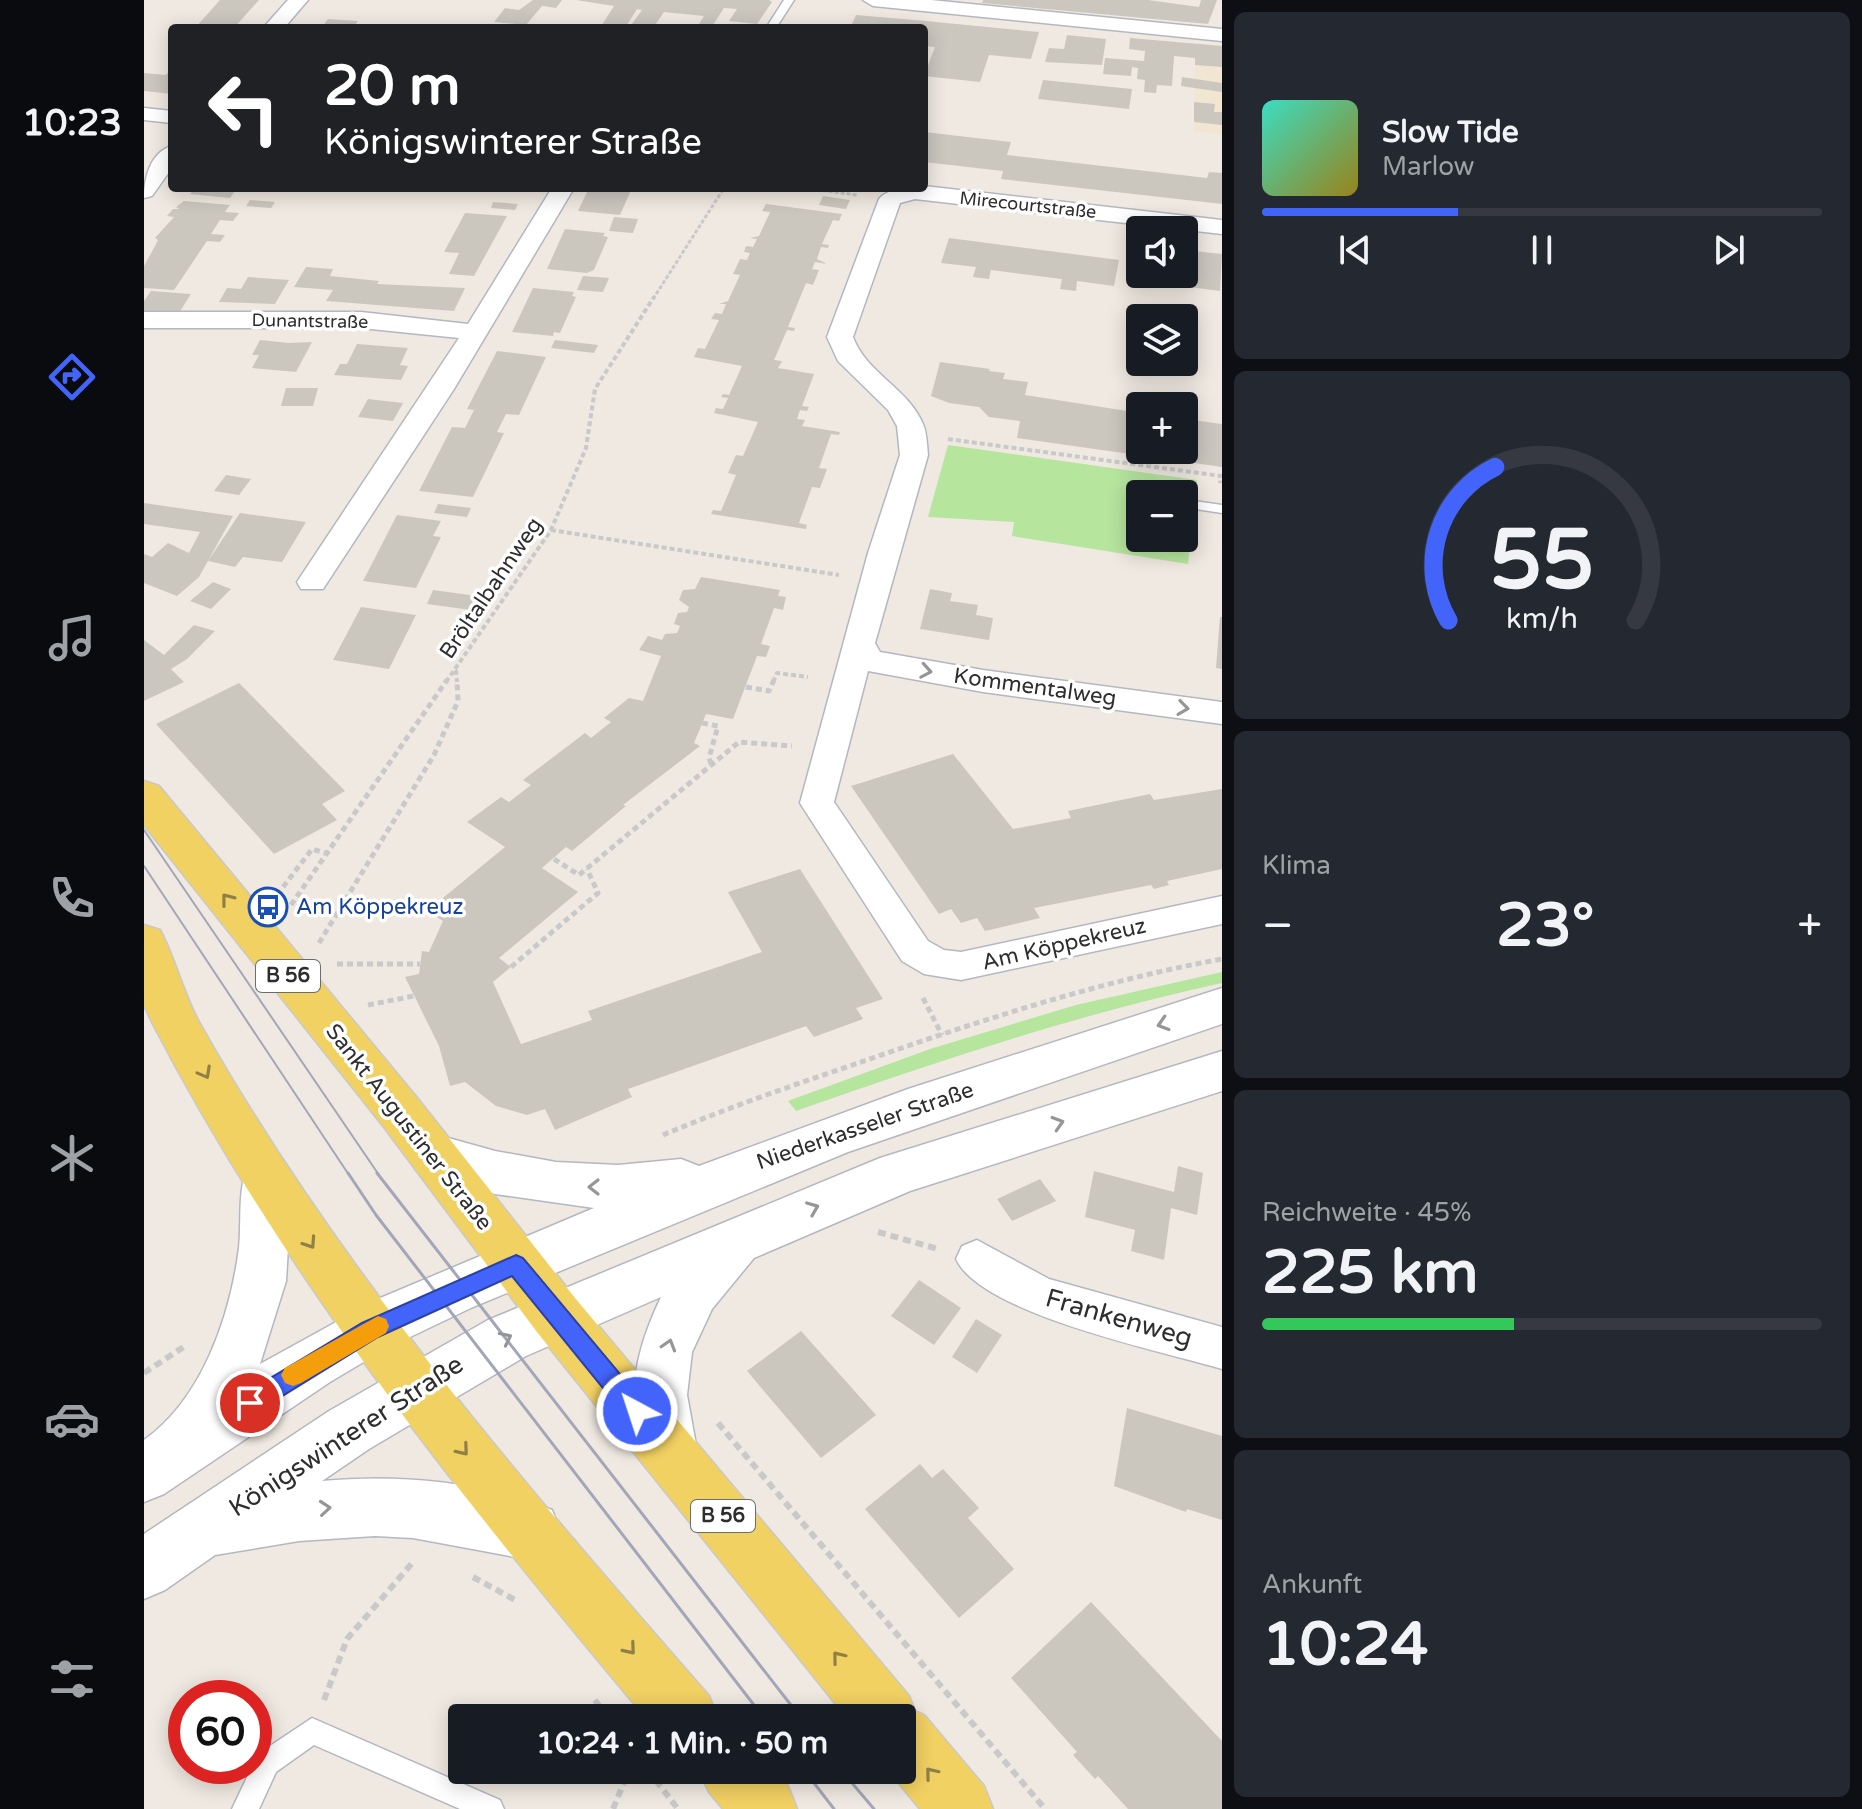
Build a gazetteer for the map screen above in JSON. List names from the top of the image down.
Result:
{
  "streets": {
    "main road": [
      "B 56",
      "Niederkasseler Straße",
      "Sankt Augustiner Straße",
      "Königswinterer Straße"
    ],
    "street": [
      "Mirecourtstraße",
      "Dunantstraße",
      "Kommentalweg",
      "Am Köppekreuz",
      "Frankenweg"
    ],
    "path": ["Bröltalbahnweg"]
  },
  "crossings": [
    ["Kommentalweg", "Am Köppekreuz"],
    ["Niederkasseler Straße", "Sankt Augustiner Straße"],
    ["Sankt Augustiner Straße", "Königswinterer Straße"]
  ],
  "one_way": ["Kommentalweg"],
  "places": {
    "bus stop": ["Am Köppekreuz"]
  },
  "page": {
    "tabs": "10:23",
    "turn": ["20 m", "Königswinterer Straße"],
    "song": ["Slow Tide", "Marlow"],
    "map_buttons": ["+", "−"],
    "tile": [
      "Klima",
      ["Reichweite · 45%", "225 km"],
      ["Ankunft", "10:24"]
    ],
    "heat": ["−", "23°", "+"],
    "limit": "60",
    "trip": "10:24 · 1 Min. · 50 m",
    "gauge": ["55", "km/h"]
  }
}
